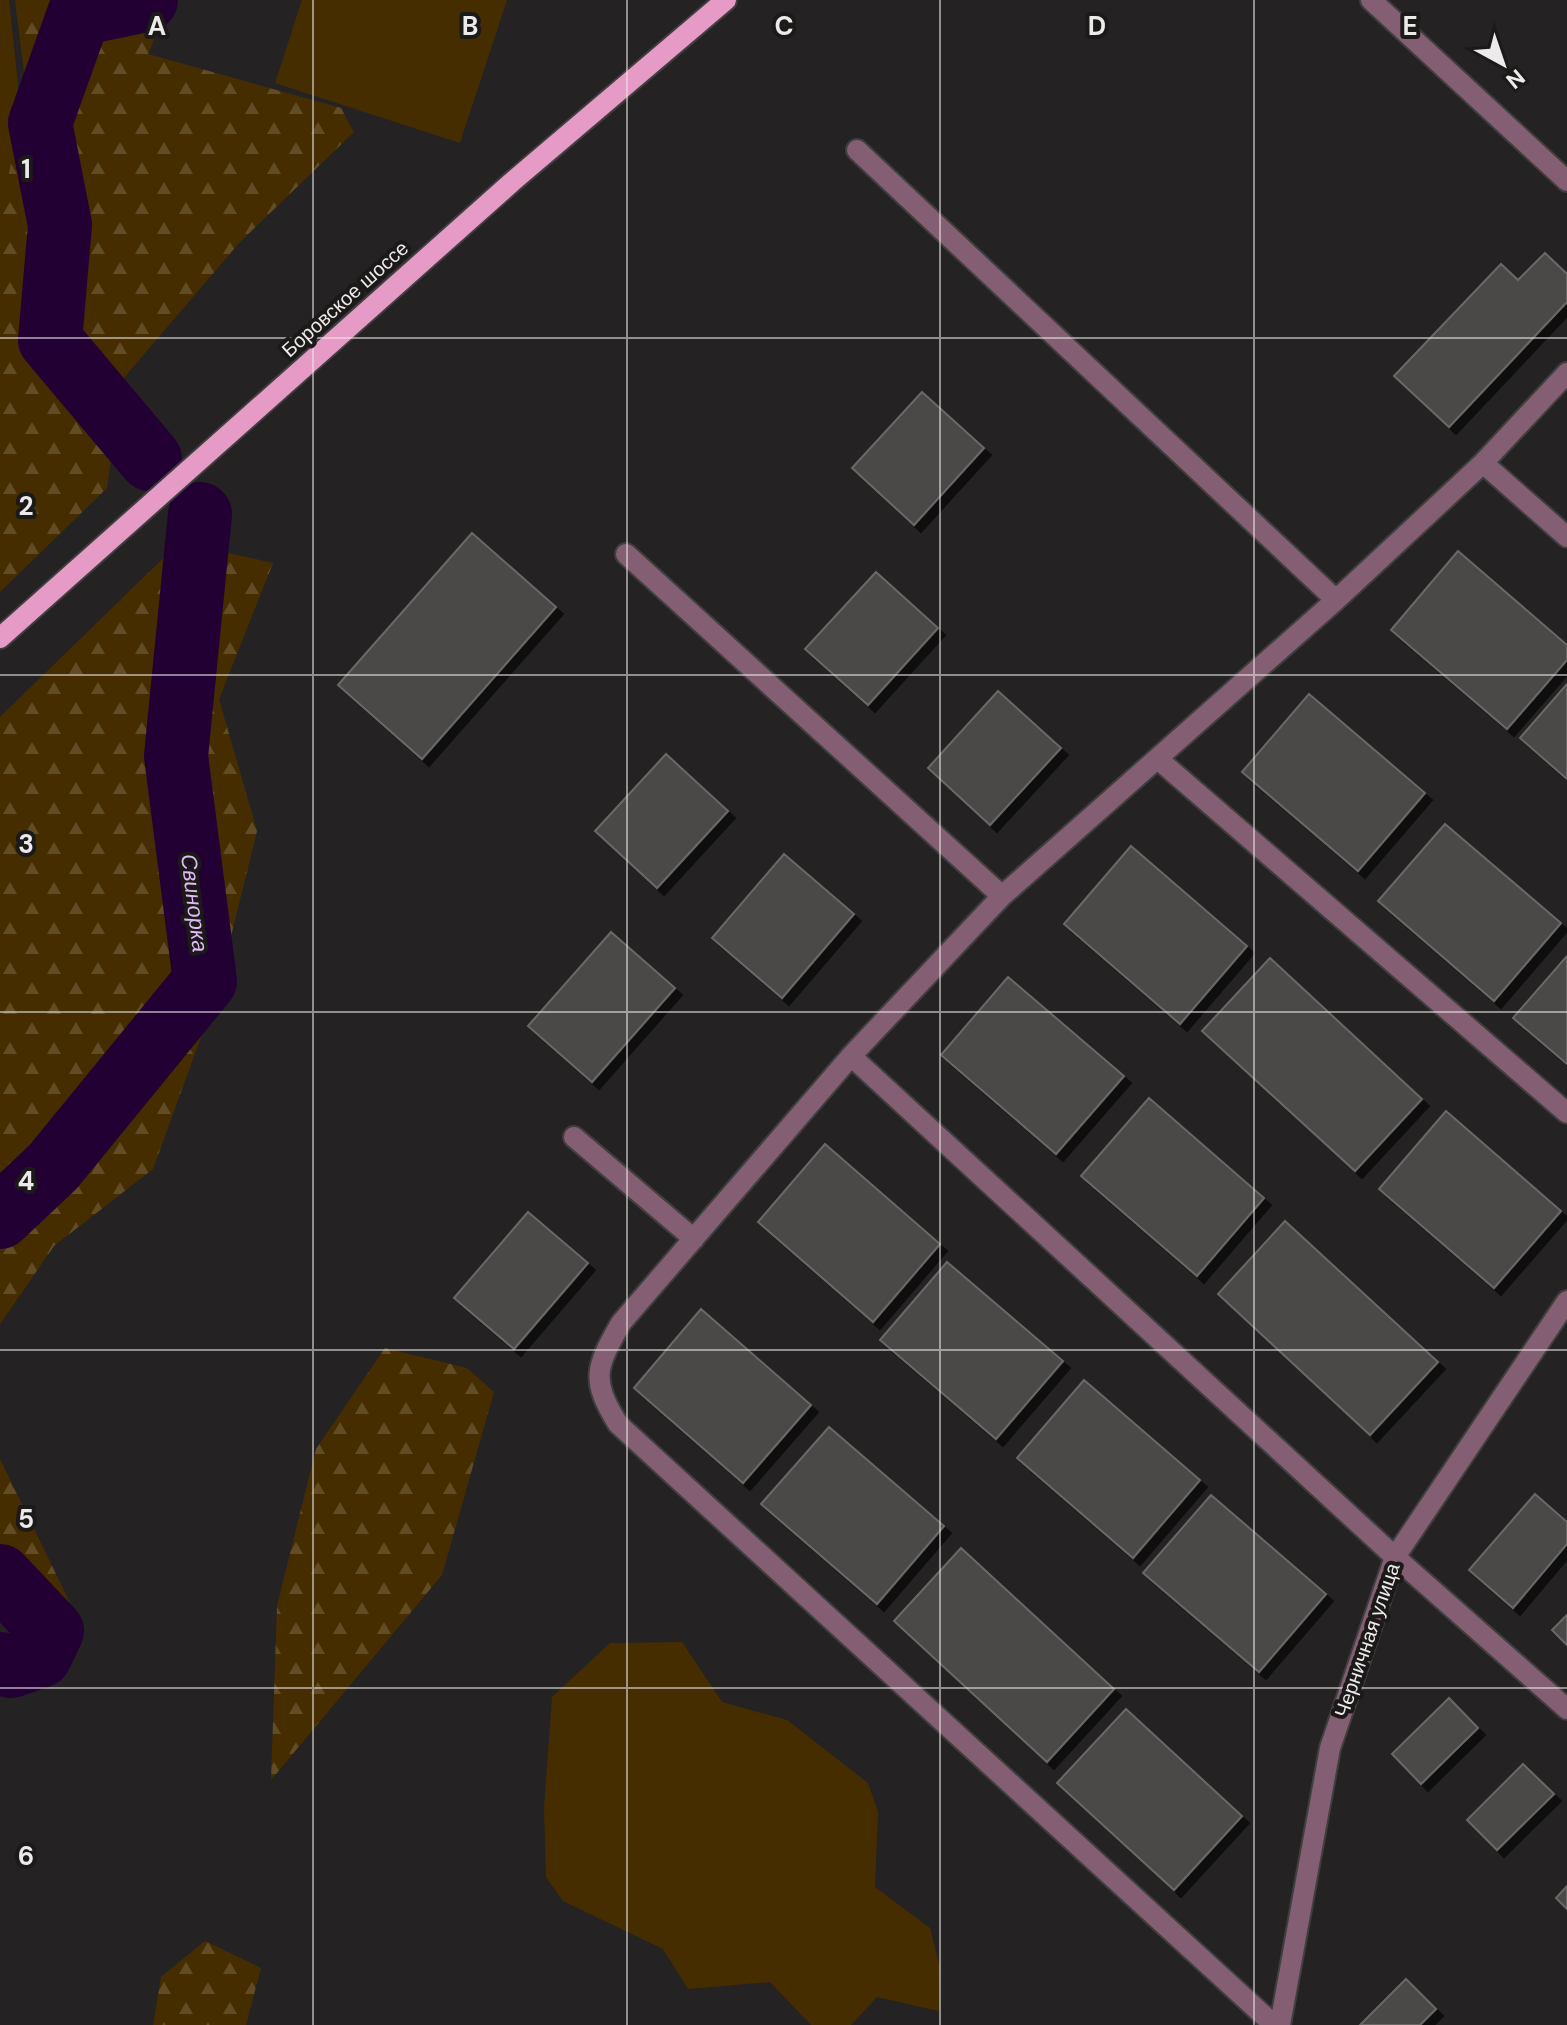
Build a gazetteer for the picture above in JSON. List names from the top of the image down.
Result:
{
  "streets": {
    "main road": ["Боровское шоссе"],
    "street": ["Черничная улица"]
  },
  "water": ["Свинорка"],
  "north": "bottom right",
  "grid": {
    "columns": [
      "A",
      "B",
      "C",
      "D",
      "E"
    ],
    "rows": [
      "1",
      "2",
      "3",
      "4",
      "5",
      "6"
    ]
  }
}
